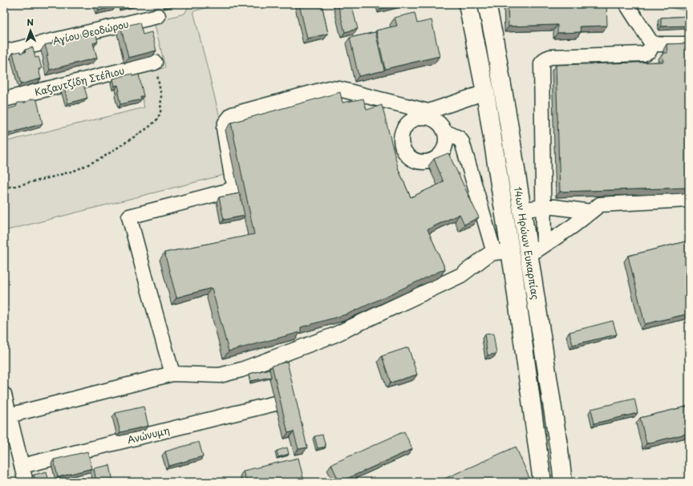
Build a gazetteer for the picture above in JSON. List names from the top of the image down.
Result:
{
  "streets": {
    "main road": ["14ων Ηρώων Ευκαρπίας"],
    "street": ["Αγίου Θεοδώρου", "Καζαντζίδη Στέλιου", "Ανώνυμη"]
  },
  "north": "top"
}
